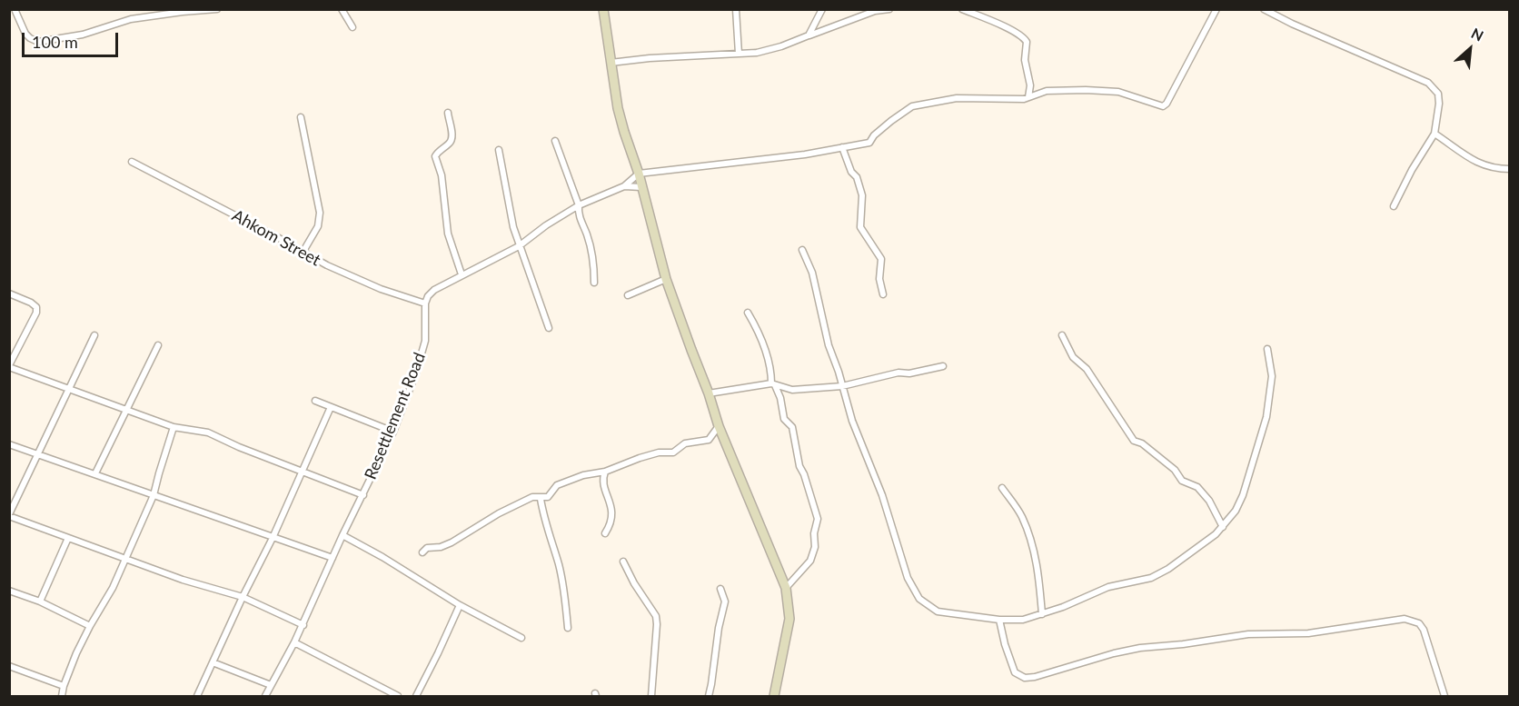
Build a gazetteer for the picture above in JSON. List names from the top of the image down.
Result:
{
  "streets": {
    "street": ["Ahkom Street", "Resettlement Road"]
  },
  "crossings": [
    ["Ahkom Street", "Resettlement Road"]
  ],
  "scale_bar": "100 m",
  "north": "top right"
}
